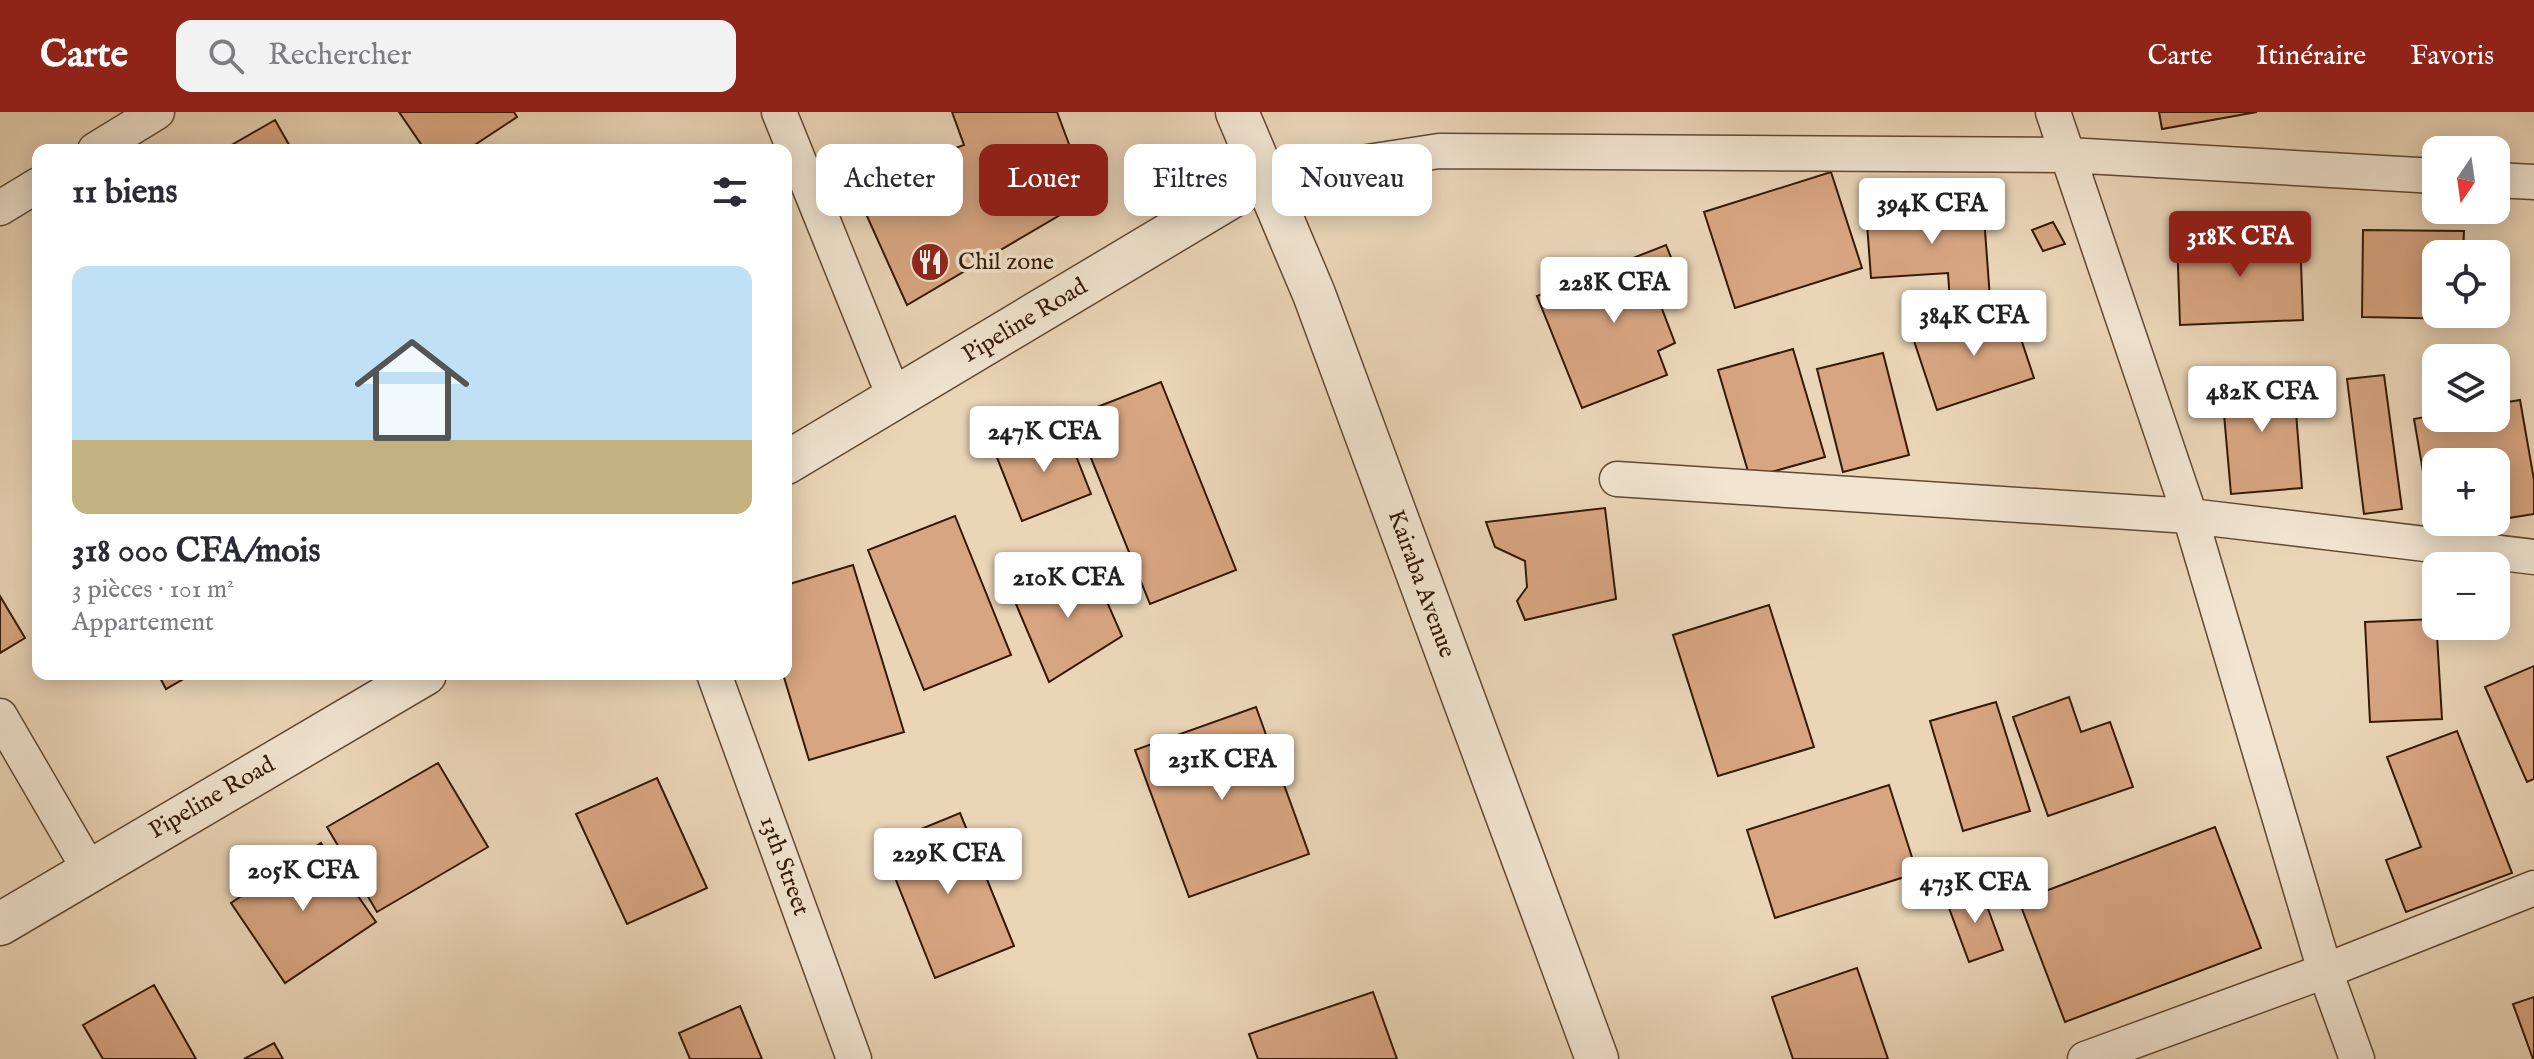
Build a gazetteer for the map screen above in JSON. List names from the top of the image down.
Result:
{
  "streets": {
    "street": ["Pipeline Road", "Kairaba Avenue", "13th Street"]
  },
  "crossings": [
    ["Pipeline Road", "Kairaba Avenue"]
  ],
  "places": {
    "restaurant": ["Chil zone"]
  },
  "north": "bottom",
  "page": {
    "header": "Carte",
    "search": "Rechercher",
    "nav": ["Carte", "Itinéraire", "Favoris"],
    "map_buttons": ["+", "−"],
    "chip": [
      "Acheter",
      "Louer",
      "Filtres",
      "Nouveau"
    ],
    "heading": "11 biens",
    "price": [
      "394K CFA",
      "318K CFA",
      "228K CFA",
      "384K CFA",
      "482K CFA",
      "247K CFA",
      "210K CFA",
      "231K CFA",
      "229K CFA",
      "205K CFA",
      "473K CFA"
    ],
    "list": [
      {
        "name": "318 000 CFA/mois",
        "note": "3 pièces · 101 m² · Appartement"
      }
    ]
  }
}
